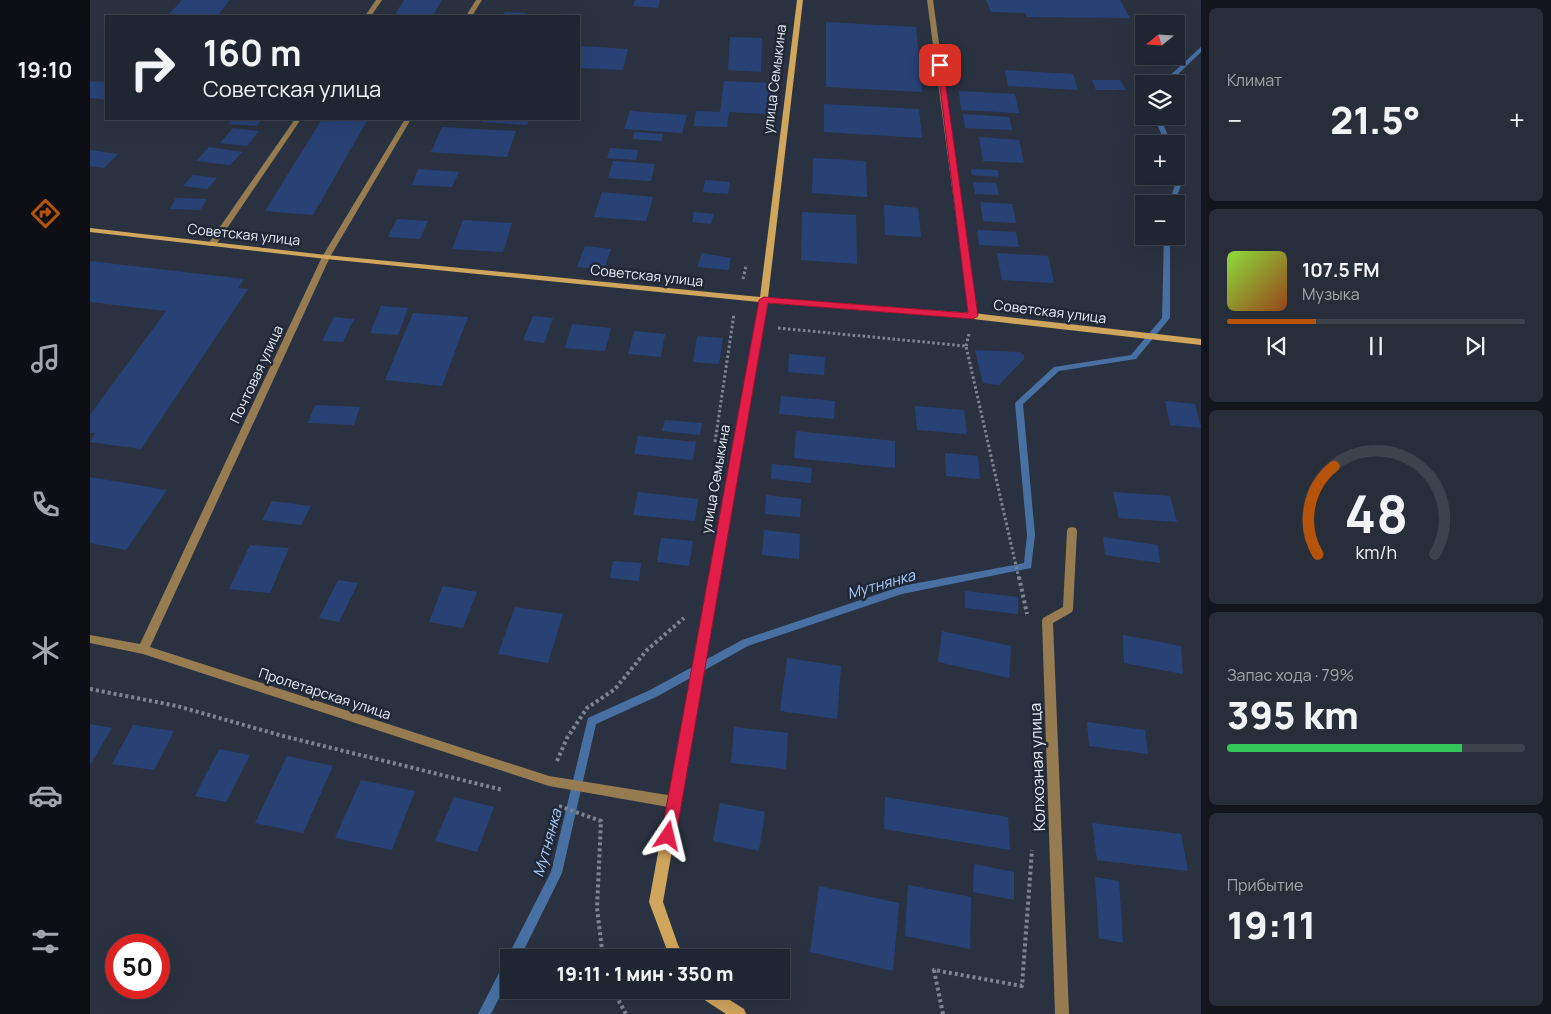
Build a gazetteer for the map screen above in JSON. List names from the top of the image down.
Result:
{
  "streets": {
    "main road": ["улица Семыкина", "Советская улица"],
    "street": ["Почтовая улица", "Пролетарская улица", "Колхозная улица"]
  },
  "crossings": [
    ["улица Семыкина", "Советская улица"],
    ["улица Семыкина", "Пролетарская улица"],
    ["Советская улица", "Почтовая улица"],
    ["Почтовая улица", "Пролетарская улица"]
  ],
  "water": ["Мутнянка"],
  "north": "left",
  "page": {
    "tabs": "19:10",
    "tile": [
      "Климат",
      ["Запас хода · 79%", "395 km"],
      ["Прибытие", "19:11"]
    ],
    "map_buttons": ["+", "−"],
    "turn": ["160 m", "Советская улица"],
    "heat": ["−", "21.5°", "+"],
    "song": ["107.5 FM", "Музыка"],
    "limit": "50",
    "trip": "19:11 · 1 мин · 350 m",
    "gauge": ["48", "km/h"]
  }
}
